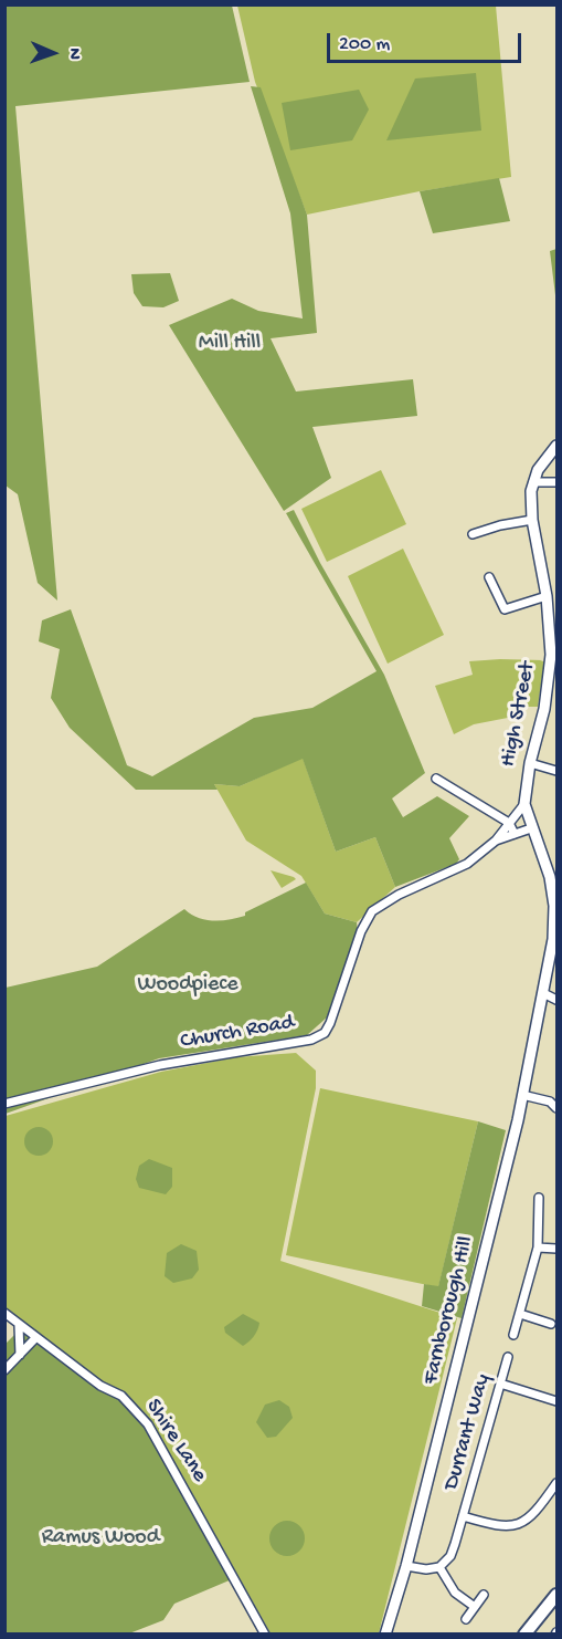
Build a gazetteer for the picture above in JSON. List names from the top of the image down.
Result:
{
  "streets": {
    "main road": ["High Street", "Farnborough Hill"],
    "street": ["Church Road", "Durrant Way", "Shire Lane"]
  },
  "crossings": [
    ["High Street", "Church Road"],
    ["High Street", "Farnborough Hill"]
  ],
  "parks": ["Mill Hill", "Woodpiece", "Ramus Wood"],
  "scale_bar": "200 m",
  "north": "right"
}
